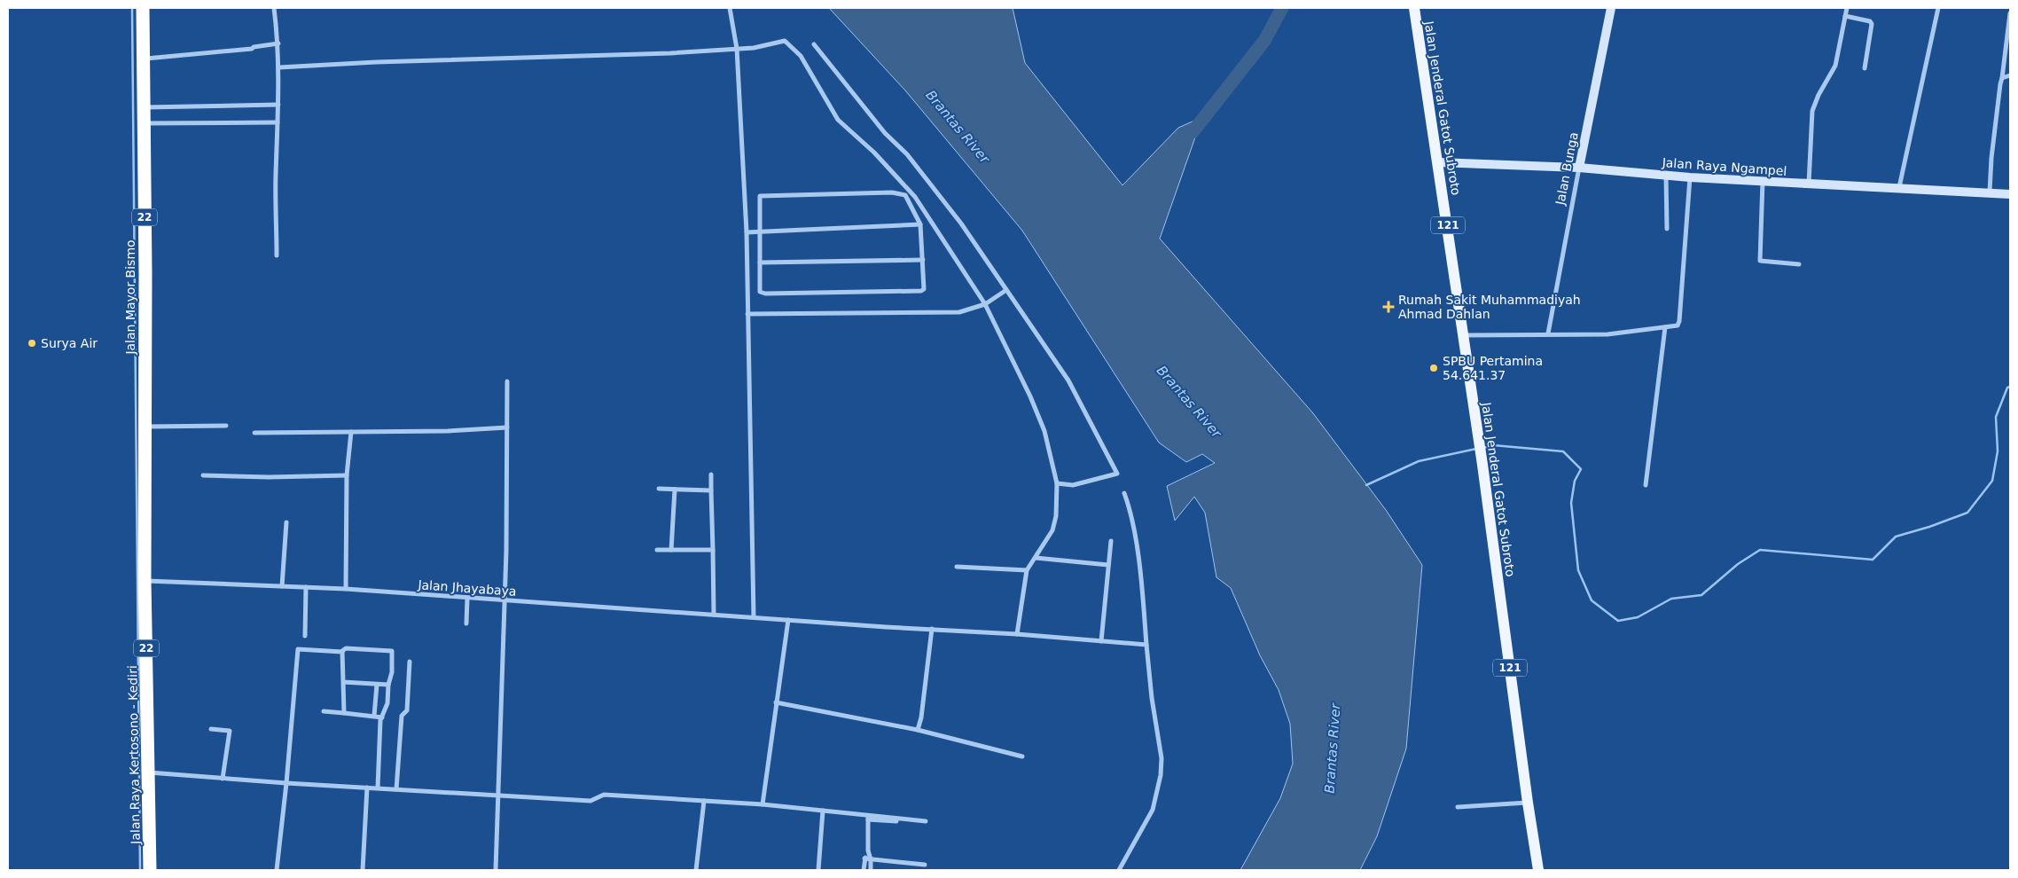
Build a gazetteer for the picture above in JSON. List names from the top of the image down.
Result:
{
  "streets": {
    "highway": ["22", "Jalan Mayor Bismo", "Jalan Raya Kertosono - Kediri"],
    "main road": ["Jalan Jenderal Gatot Subroto", "121"],
    "street": ["Jalan Raya Ngampel", "Jalan Bunga", "Jalan Jhayabaya"]
  },
  "crossings": [
    ["Jalan Jenderal Gatot Subroto", "Jalan Raya Ngampel"],
    ["Jalan Raya Ngampel", "Jalan Bunga"],
    ["Jalan Mayor Bismo", "Jalan Raya Kertosono - Kediri"],
    ["Jalan Jhayabaya", "Jalan Raya Kertosono - Kediri"]
  ],
  "water": ["Brantas River"],
  "places": {
    "health": ["Rumah Sakit Muhammadiyah Ahmad Dahlan"],
    "other": ["Surya Air", "SPBU Pertamina 54.641.37"]
  }
}
